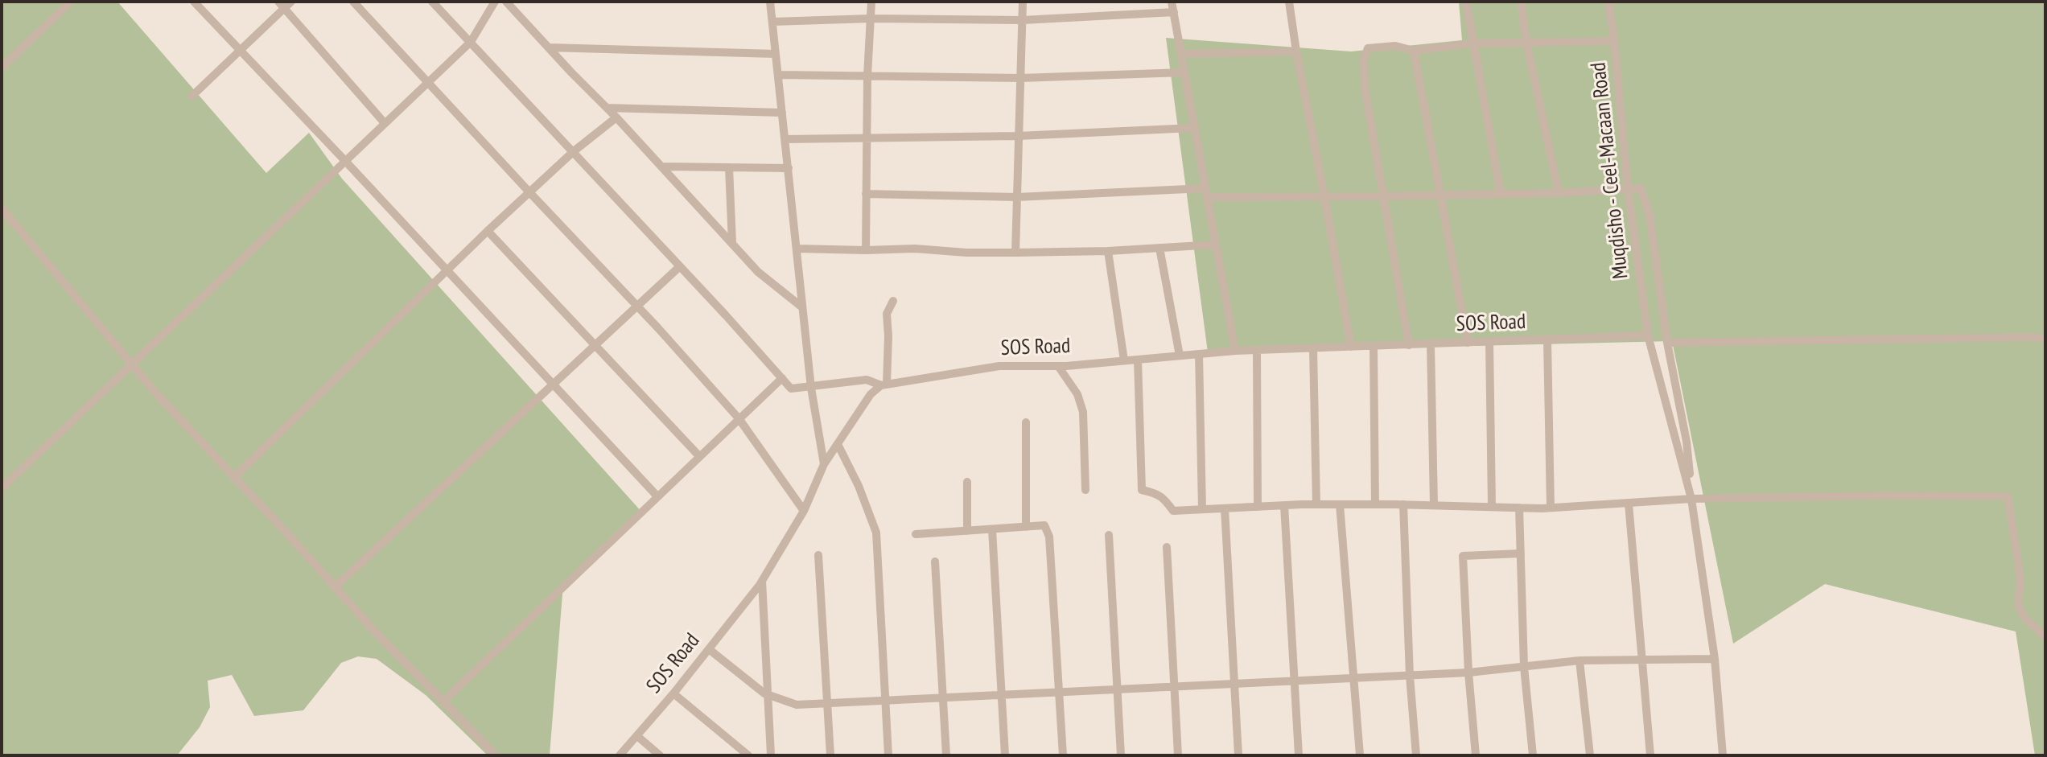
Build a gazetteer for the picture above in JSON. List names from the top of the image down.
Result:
{
  "streets": {
    "street": ["Muqdisho - Ceel-Macaan Road", "SOS Road"]
  },
  "crossings": [
    ["Muqdisho - Ceel-Macaan Road", "SOS Road"]
  ]
}
